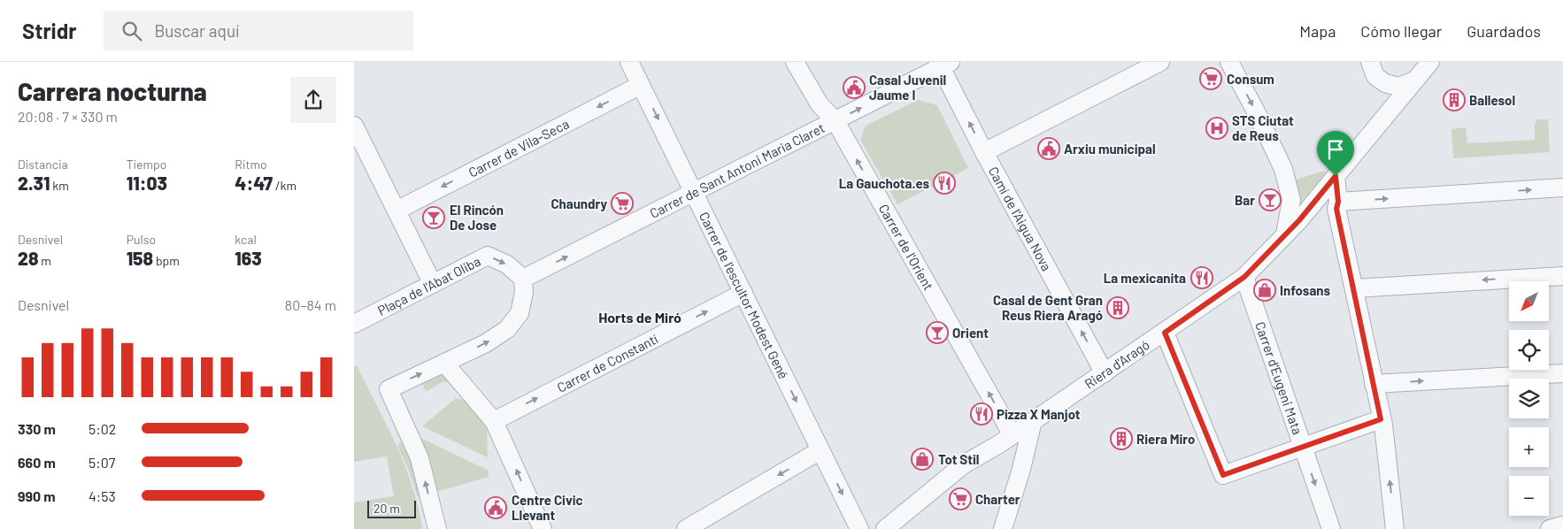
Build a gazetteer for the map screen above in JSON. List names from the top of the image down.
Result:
{
  "streets": {
    "street": [
      "Carrer de Vila-Seca",
      "Carrer de Sant Antoni Maria Claret",
      "Camí de l'Aigua Nova",
      "Carrer de l'Orient",
      "Plaça de l'Abat Oliba",
      "Carrer de l'escultor Modest Gené",
      "Carrer de Constantí",
      "Riera d'Aragó",
      "Carrer d'Eugeni Mata"
    ]
  },
  "crossings": [
    ["Carrer de Vila-Seca", "Carrer de l'escultor Modest Gené"],
    ["Carrer de Sant Antoni Maria Claret", "Camí de l'Aigua Nova"],
    ["Carrer de Sant Antoni Maria Claret", "Carrer de l'Orient"],
    ["Carrer de Sant Antoni Maria Claret", "Plaça de l'Abat Oliba"],
    ["Carrer de Sant Antoni Maria Claret", "Carrer de l'escultor Modest Gené"],
    ["Camí de l'Aigua Nova", "Riera d'Aragó"],
    ["Carrer de l'Orient", "Riera d'Aragó"],
    ["Carrer de l'escultor Modest Gené", "Carrer de Constantí"],
    ["Riera d'Aragó", "Carrer d'Eugeni Mata"]
  ],
  "one_way": [
    "Carrer de Vila-Seca",
    "Carrer de Sant Antoni Maria Claret",
    "Camí de l'Aigua Nova",
    "Carrer de l'Orient",
    "Plaça de l'Abat Oliba",
    "Carrer de l'escultor Modest Gené",
    "Carrer de Constantí"
  ],
  "districts": ["Horts de Miró"],
  "places": {
    "supermarket": ["Consum", "Chaundry", "Charter"],
    "public building": ["Casal Juvenil Jaume I", "Arxiu municipal", "Centre Civic Llevant"],
    "building": ["Ballesol", "Casal de Gent Gran Reus Riera Aragó", "Riera Miro"],
    "hospital": ["STS Ciutat de Reus"],
    "restaurant": ["La Gauchota.es", "La mexicanita", "Pizza X Manjot"],
    "bar": ["Bar", "El Rincón De Jose", "Orient"],
    "shop": ["Infosans", "Tot Stil"]
  },
  "scale_bar": "20 m",
  "north": "bottom left",
  "page": {
    "header": "Stridr",
    "search": "Buscar aquí",
    "nav": ["Mapa", "Cómo llegar", "Guardados"],
    "heading": ["Carrera nocturna", "20:08 · 7 × 330 m"],
    "stats": [
      ["Distancia", "2.31 km"],
      ["Tiempo", "11:03"],
      ["Ritmo", "4:47 /km"],
      ["Desnivel", "28 m"],
      ["Pulso", "158 bpm"],
      ["kcal", "163"]
    ],
    "map_buttons": ["+", "−"],
    "chart": ["Desnivel", "80–84 m"],
    "list": [
      {
        "name": "330 m",
        "note": "5:02"
      },
      {
        "name": "660 m",
        "note": "5:07"
      },
      {
        "name": "990 m",
        "note": "4:53"
      }
    ],
    "scale": "20 m"
  }
}
